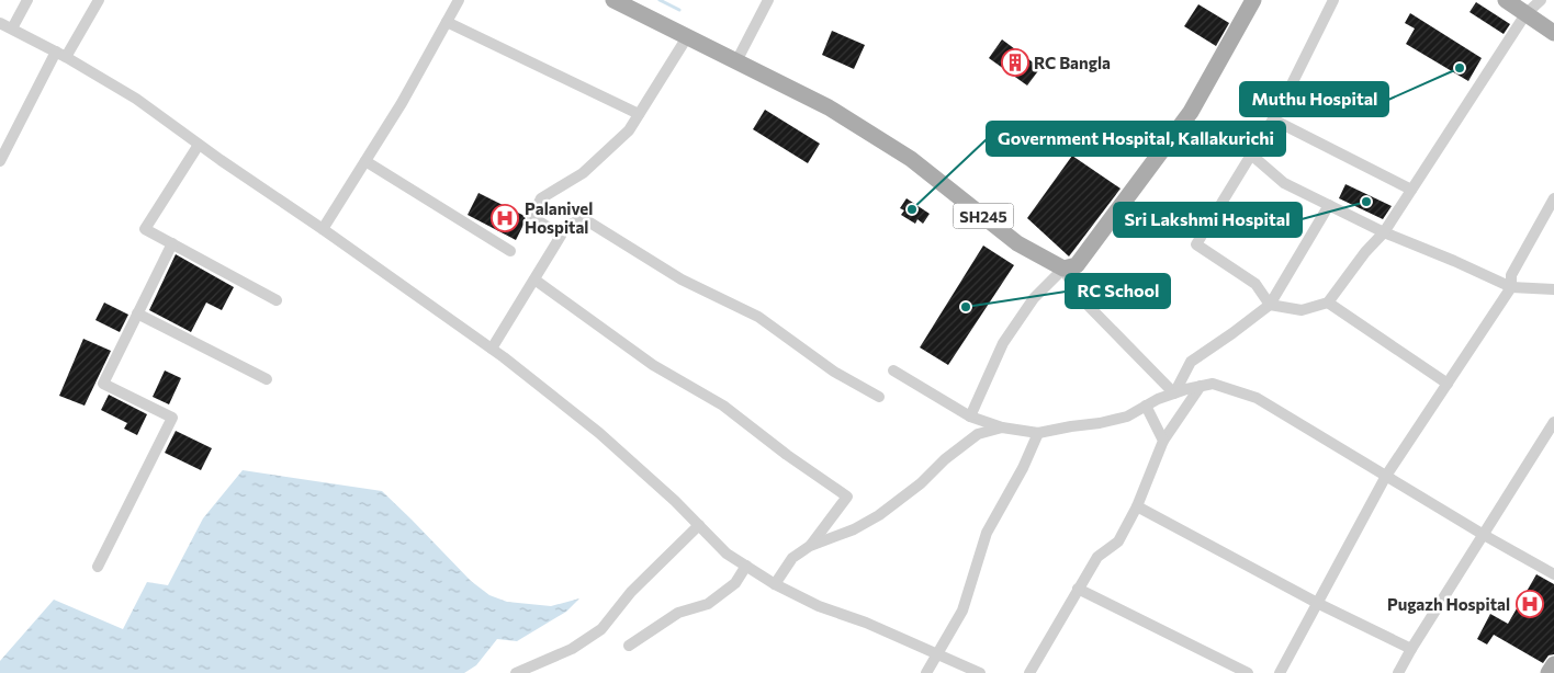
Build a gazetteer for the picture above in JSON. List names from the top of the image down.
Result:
{
  "streets": {
    "main road": ["SH245"]
  },
  "places": {
    "building": ["RC Bangla"],
    "other": [
      "Muthu Hospital",
      "Sri Lakshmi Hospital",
      "Government Hospital, Kallakurichi",
      "RC School"
    ],
    "hospital": ["Palanivel Hospital", "Pugazh Hospital"]
  }
}
